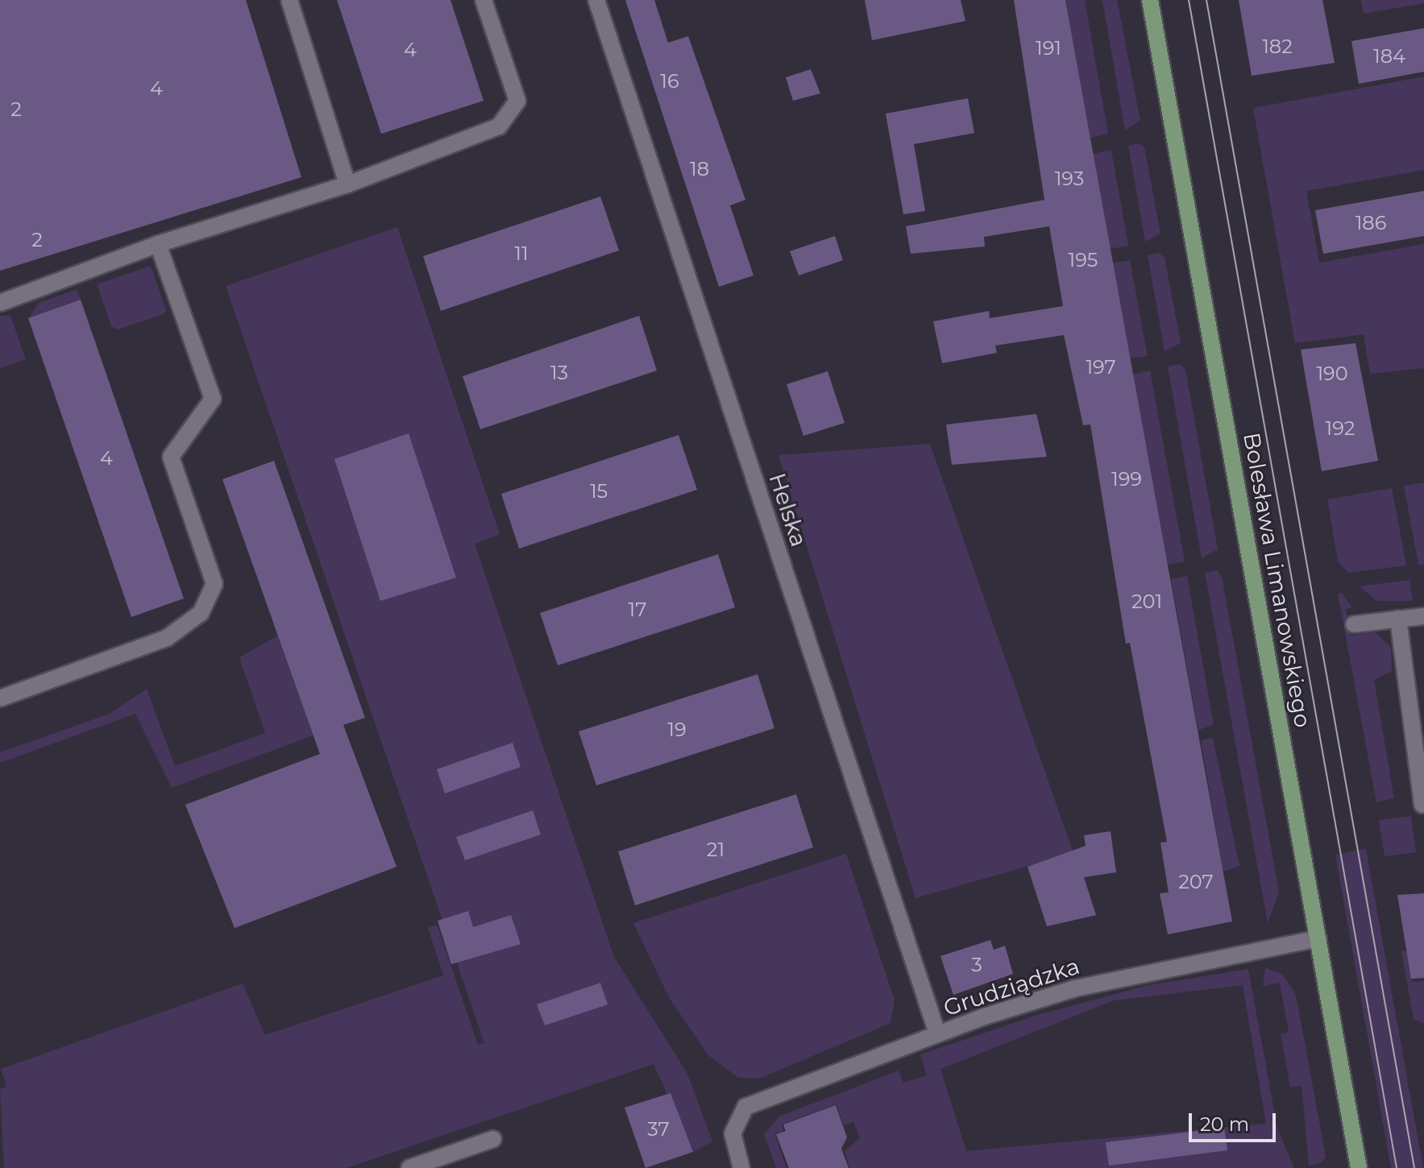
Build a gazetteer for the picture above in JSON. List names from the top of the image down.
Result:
{
  "streets": {
    "main road": ["Bolesława Limanowskiego"],
    "street": ["Helska", "Grudziądzka"]
  },
  "crossings": [
    ["Helska", "Grudziądzka"],
    ["Bolesława Limanowskiego", "Grudziądzka"]
  ],
  "house_numbers": [
    "182",
    "191",
    "4",
    "184",
    "16",
    "4",
    "2",
    "18",
    "193",
    "186",
    "2",
    "11",
    "195",
    "197",
    "13",
    "190",
    "192",
    "4",
    "199",
    "15",
    "201",
    "17",
    "19",
    "21",
    "207",
    "3",
    "37"
  ],
  "scale_bar": "20 m"
}
